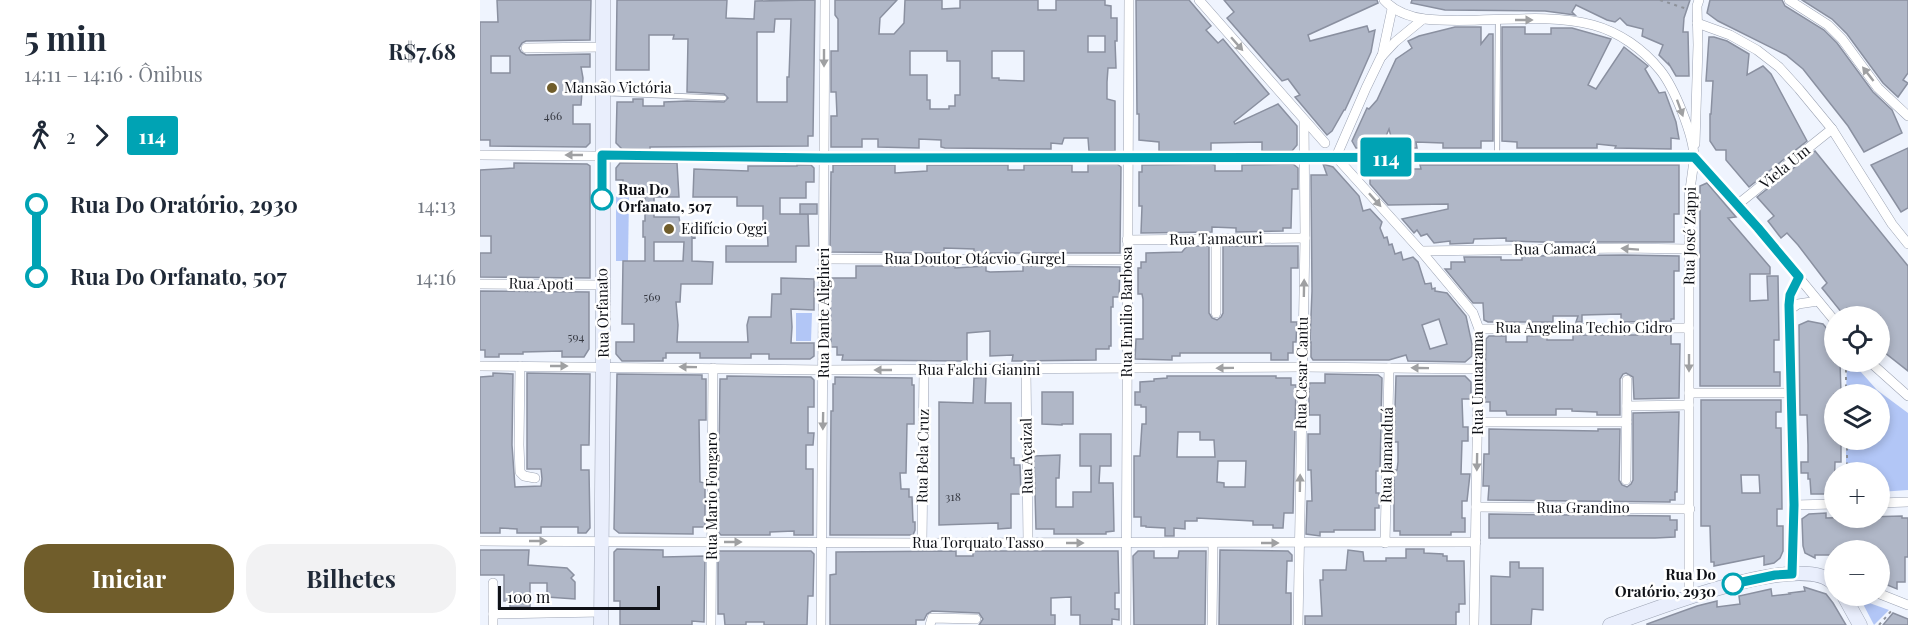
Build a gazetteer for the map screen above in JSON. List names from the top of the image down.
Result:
{
  "streets": {
    "main road": ["Rua Orfanato"],
    "street": [
      "Viela Um",
      "Rua José Zappi",
      "Rua Tamacuri",
      "Rua Camacá",
      "Rua Doutor Otácvio Gurgel",
      "Rua Apoti",
      "Rua Emilio Barbosa",
      "Rua Dante Alighieri",
      "Rua Angelina Techio Cidro",
      "Rua Falchi Gianini",
      "Rua Cesar Cantu",
      "Rua Umuarama",
      "Rua Jamanduá",
      "Rua Bela Cruz",
      "Rua Açaizal",
      "Rua Mario Fongaro",
      "Rua Grandino",
      "Rua Torquato Tasso"
    ]
  },
  "crossings": [
    ["Rua José Zappi", "Rua Camacá"],
    ["Rua José Zappi", "Rua Angelina Techio Cidro"],
    ["Rua José Zappi", "Rua Grandino"],
    ["Rua Tamacuri", "Rua Emilio Barbosa"],
    ["Rua Tamacuri", "Rua Cesar Cantu"],
    ["Rua Camacá", "Rua Umuarama"],
    ["Rua Doutor Otácvio Gurgel", "Rua Emilio Barbosa"],
    ["Rua Doutor Otácvio Gurgel", "Rua Dante Alighieri"],
    ["Rua Apoti", "Rua Orfanato"],
    ["Rua Emilio Barbosa", "Rua Falchi Gianini"],
    ["Rua Emilio Barbosa", "Rua Torquato Tasso"],
    ["Rua Orfanato", "Rua Falchi Gianini"],
    ["Rua Orfanato", "Rua Torquato Tasso"],
    ["Rua Dante Alighieri", "Rua Falchi Gianini"],
    ["Rua Dante Alighieri", "Rua Torquato Tasso"],
    ["Rua Angelina Techio Cidro", "Rua Umuarama"],
    ["Rua Falchi Gianini", "Rua Cesar Cantu"],
    ["Rua Falchi Gianini", "Rua Umuarama"],
    ["Rua Falchi Gianini", "Rua Jamanduá"],
    ["Rua Falchi Gianini", "Rua Bela Cruz"],
    ["Rua Falchi Gianini", "Rua Açaizal"],
    ["Rua Falchi Gianini", "Rua Mario Fongaro"],
    ["Rua Cesar Cantu", "Rua Torquato Tasso"],
    ["Rua Umuarama", "Rua Grandino"],
    ["Rua Umuarama", "Rua Torquato Tasso"],
    ["Rua Jamanduá", "Rua Torquato Tasso"],
    ["Rua Bela Cruz", "Rua Torquato Tasso"],
    ["Rua Açaizal", "Rua Torquato Tasso"],
    ["Rua Mario Fongaro", "Rua Torquato Tasso"]
  ],
  "one_way": [
    "Rua Camacá",
    "Rua Dante Alighieri",
    "Rua Cesar Cantu",
    "Rua Umuarama",
    "Rua Torquato Tasso"
  ],
  "places": [
    "Mansão Victória",
    "Rua Do Orfanato, 507",
    "Edifício Oggi",
    "Rua Do Oratório, 2930"
  ],
  "lines": ["bus line 114"],
  "house_numbers": [
    "466",
    "569",
    "594",
    "318"
  ],
  "scale_bar": "100 m",
  "page": {
    "heading": ["5 min", "14:11 – 14:16 · Ônibus", "R$7.68"],
    "on_map": "114",
    "legs": ["2", "114"],
    "list": [
      {
        "name": "Rua Do Oratório, 2930",
        "value": "14:13"
      },
      {
        "name": "Rua Do Orfanato, 507",
        "value": "14:16"
      }
    ],
    "map_buttons": ["+", "−"],
    "buttons": ["Iniciar", "Bilhetes"],
    "scale": "100 m"
  }
}
